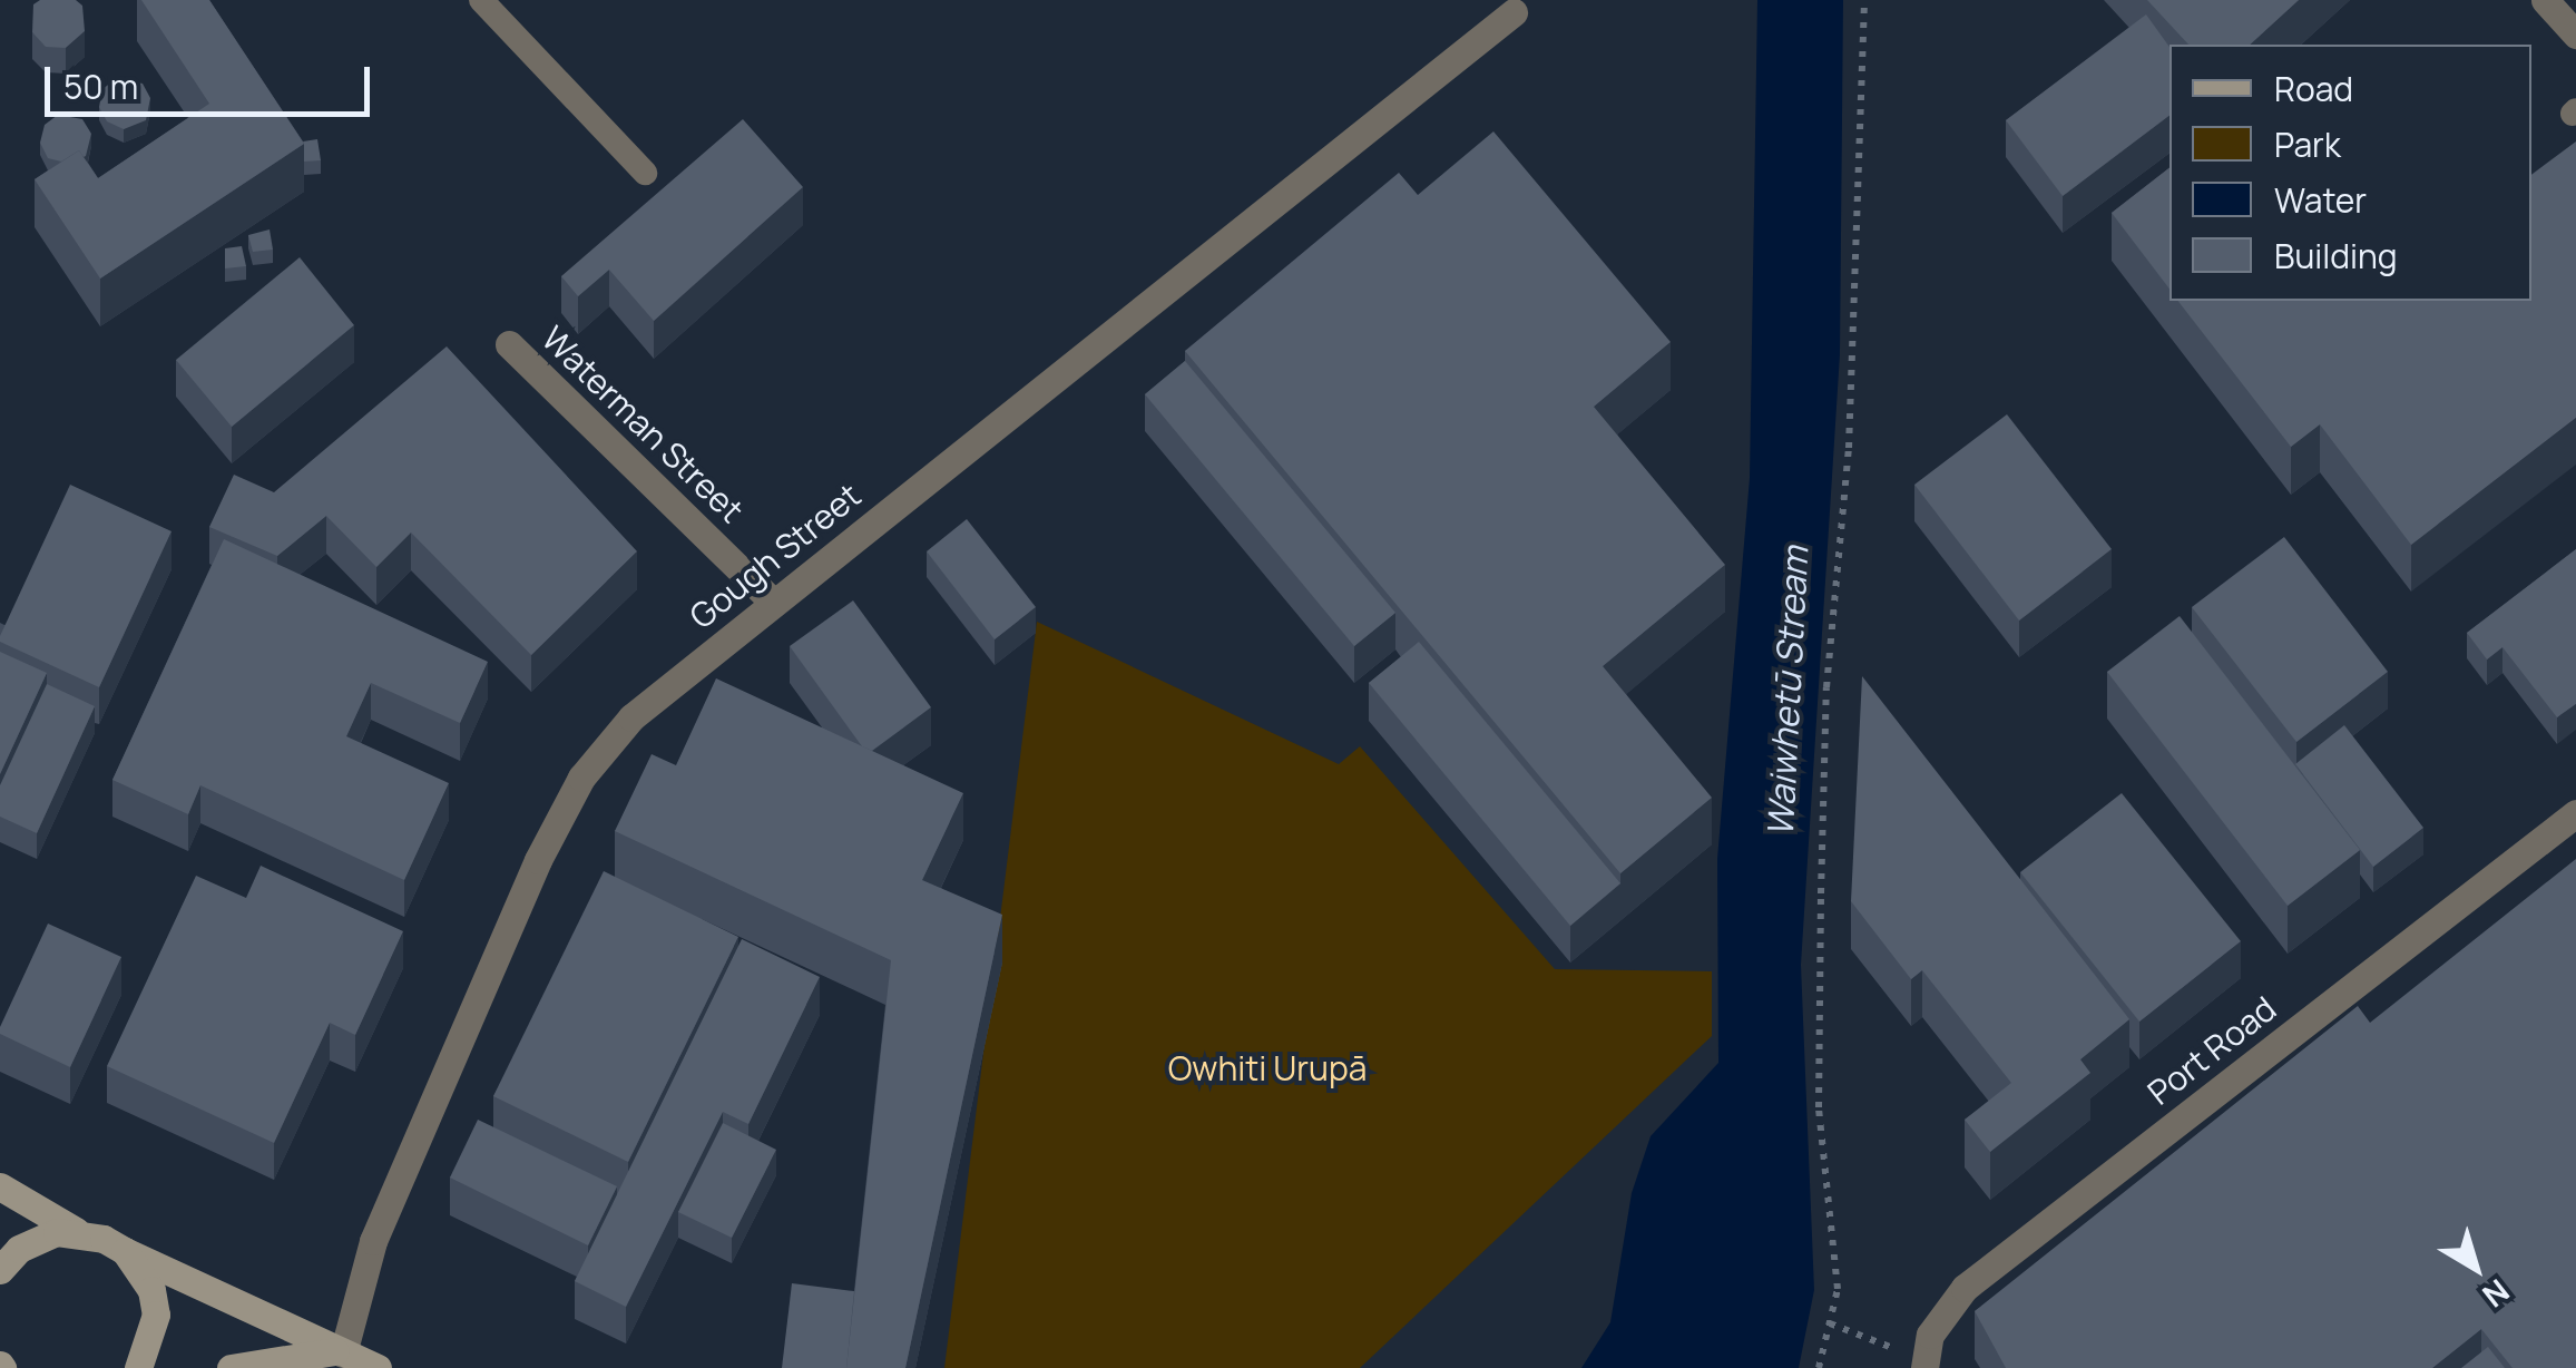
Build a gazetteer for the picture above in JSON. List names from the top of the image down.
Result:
{
  "streets": {
    "street": ["Waterman Street", "Gough Street", "Port Road"]
  },
  "crossings": [
    ["Waterman Street", "Gough Street"]
  ],
  "water": ["Waiwhetū Stream"],
  "parks": ["Owhiti Urupā"],
  "legend": [
    "Road",
    "Park",
    "Water",
    "Building"
  ],
  "scale_bar": "50 m",
  "north": "bottom right"
}
